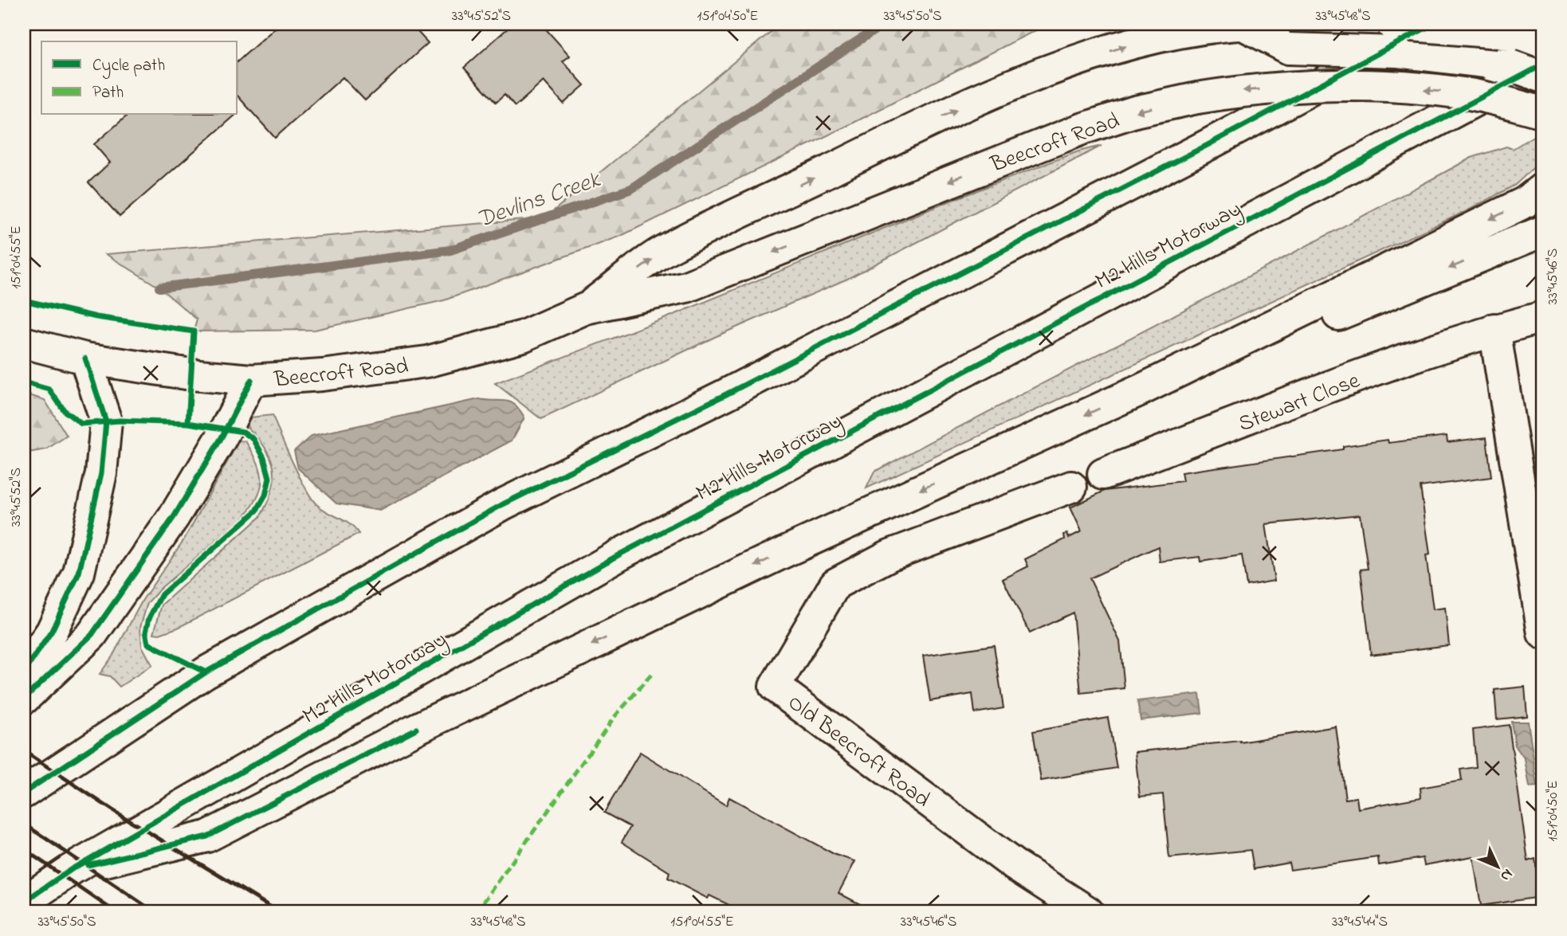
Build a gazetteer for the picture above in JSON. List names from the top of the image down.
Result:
{
  "streets": {
    "main road": [
      "Beecroft Road",
      "M2 Hills Motorway",
      "Stewart Close",
      "Old Beecroft Road"
    ]
  },
  "water": ["Devlins Creek"],
  "legend": ["Cycle path", "Path"],
  "north": "bottom right",
  "coordinates": [
    "33°45'52\"S",
    "151°04'50\"E",
    "33°45'50\"S",
    "33°45'48\"S",
    "151°04'55\"E",
    "33°45'46\"S",
    "33°45'44\"S"
  ]
}
